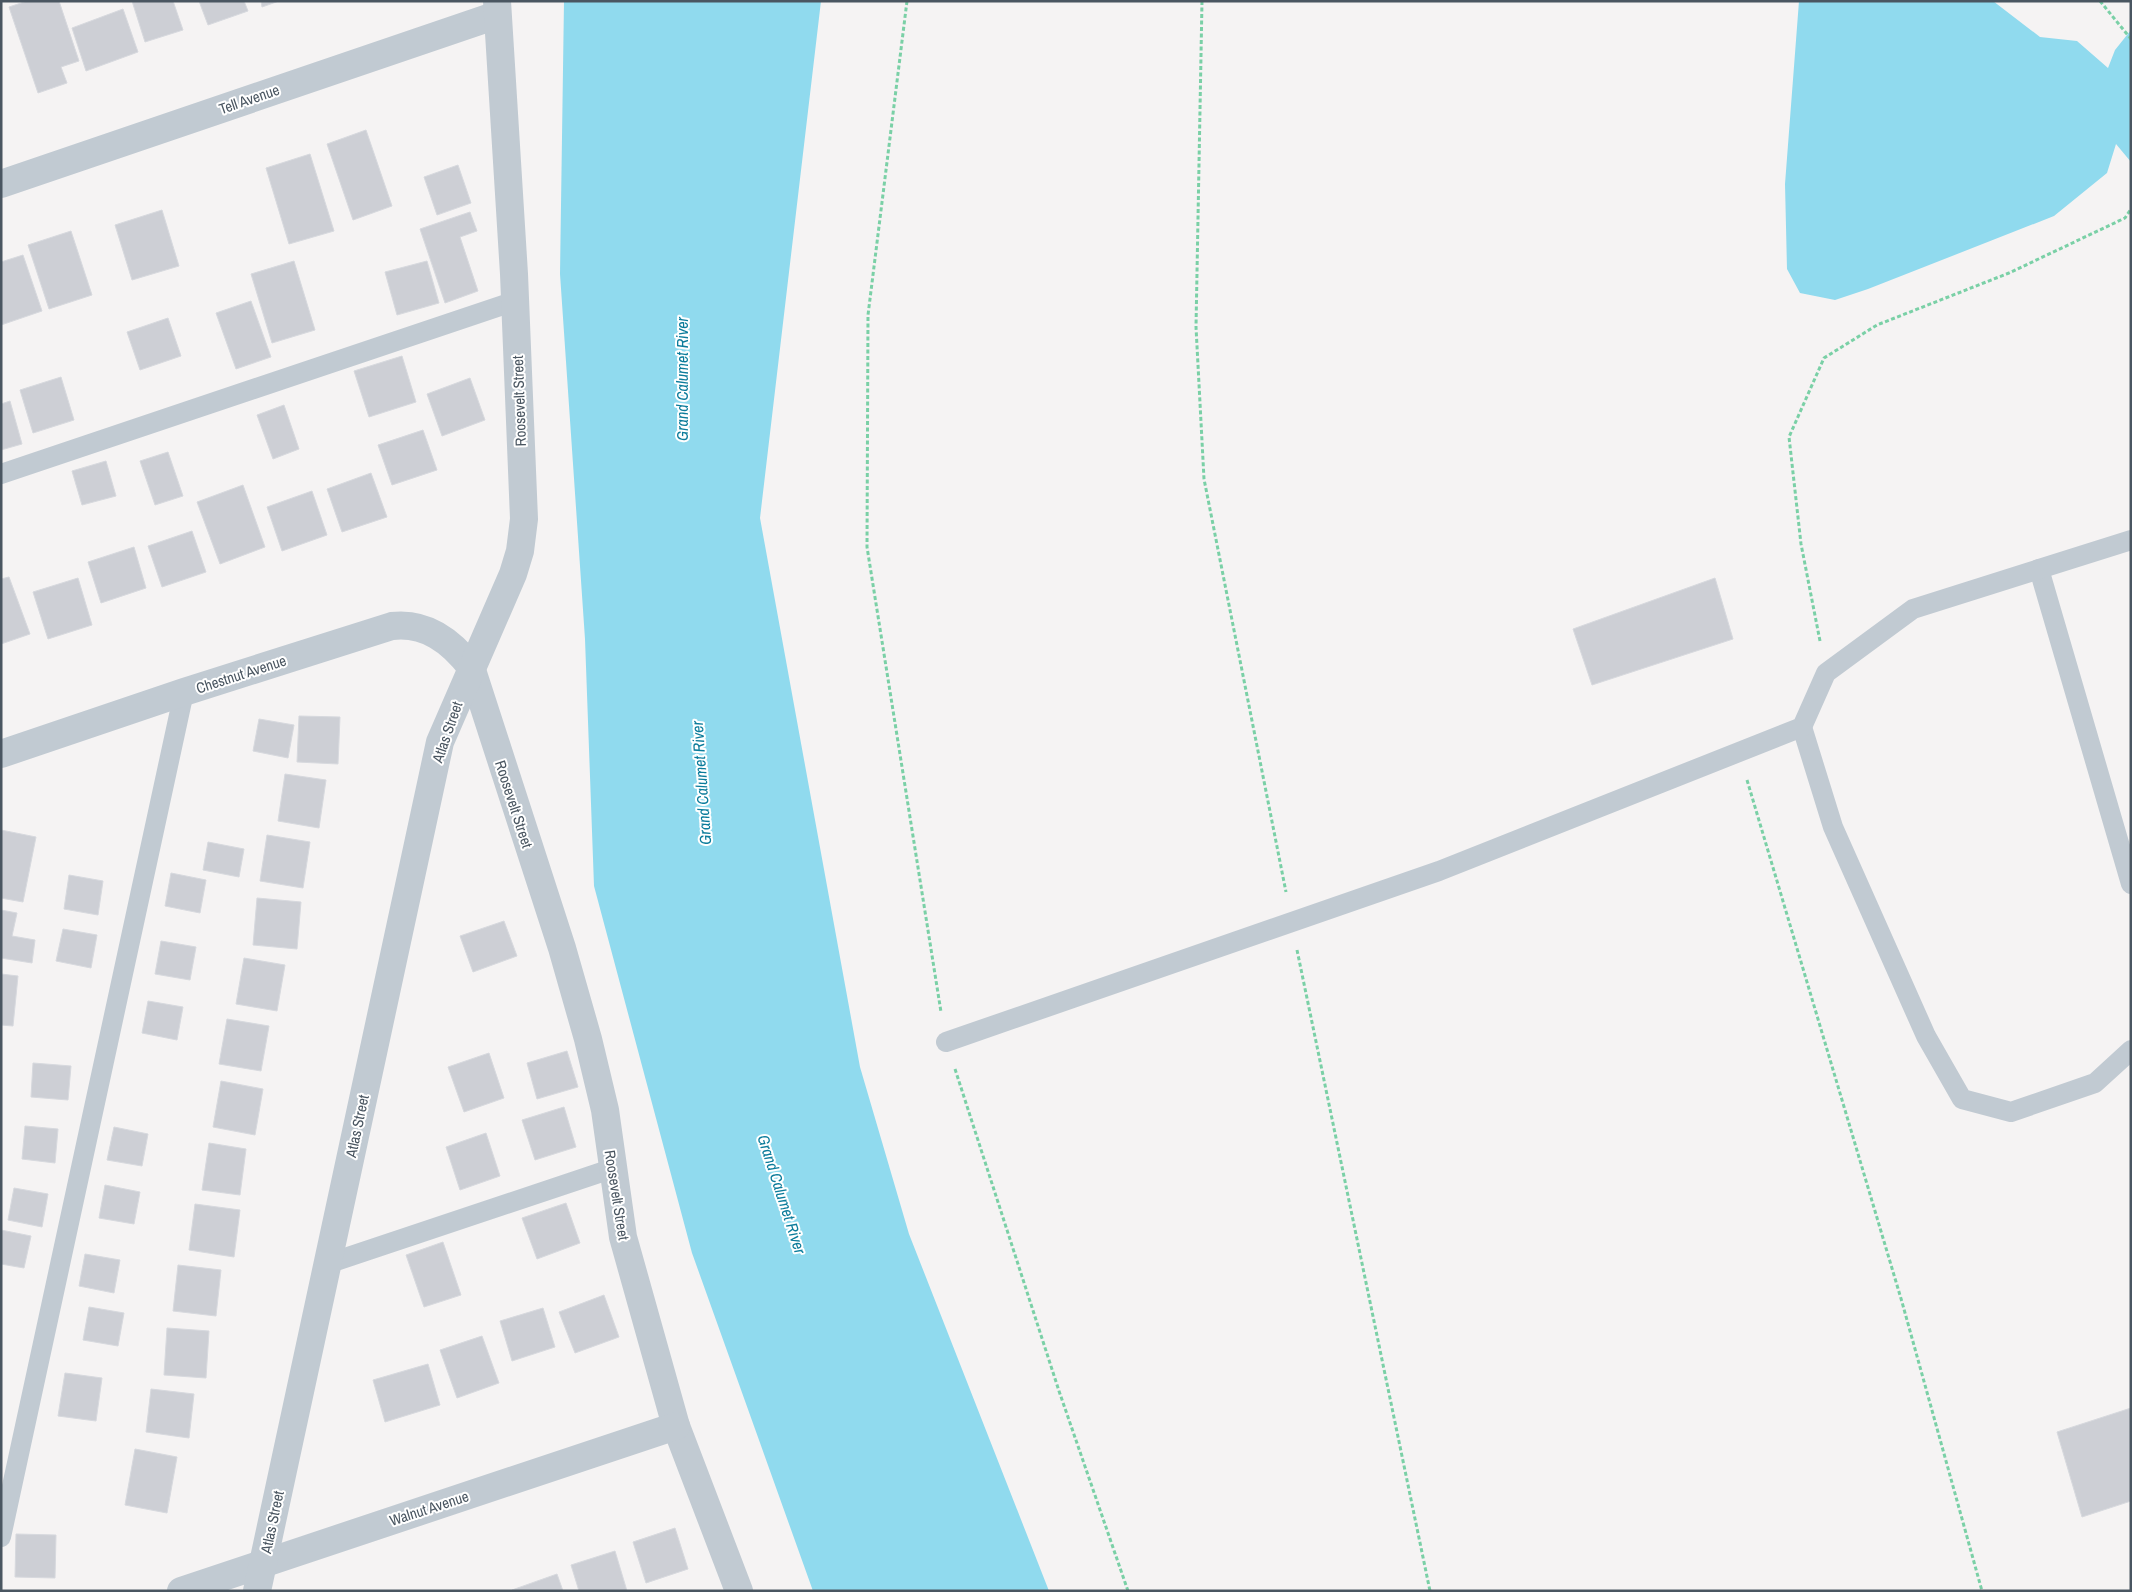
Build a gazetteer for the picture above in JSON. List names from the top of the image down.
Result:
{
  "streets": {
    "street": [
      "Tell Avenue",
      "Roosevelt Street",
      "Chestnut Avenue",
      "Atlas Street",
      "Walnut Avenue"
    ]
  },
  "crossings": [
    ["Tell Avenue", "Roosevelt Street"],
    ["Roosevelt Street", "Chestnut Avenue"],
    ["Roosevelt Street", "Atlas Street"],
    ["Roosevelt Street", "Walnut Avenue"],
    ["Chestnut Avenue", "Atlas Street"],
    ["Atlas Street", "Walnut Avenue"]
  ],
  "water": ["Grand Calumet River"]
}
